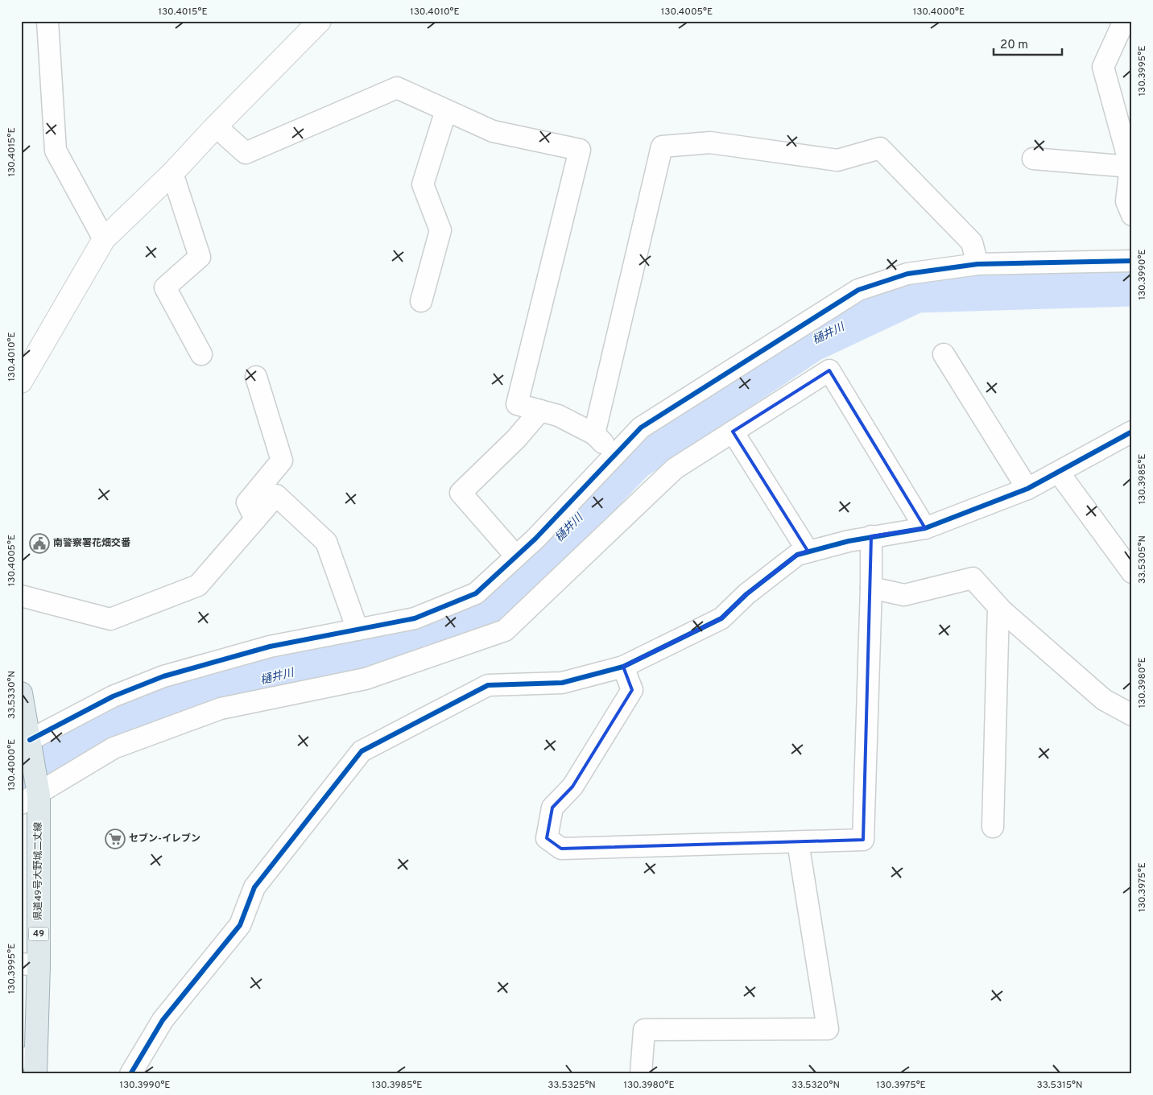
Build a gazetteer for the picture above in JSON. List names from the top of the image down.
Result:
{
  "streets": {
    "main road": ["県道49号大野城二丈線", "49"]
  },
  "water": ["樋井川"],
  "places": {
    "public building": ["南警察署花畑交番"],
    "supermarket": ["セブン-イレブン"]
  },
  "scale_bar": "20 m",
  "coordinates": [
    "130.4015°E",
    "130.4010°E",
    "130.4005°E",
    "130.4000°E",
    "130.3995°E",
    "130.3990°E",
    "130.3985°E",
    "33.5305°N",
    "130.3980°E",
    "33.5330°N",
    "130.3975°E",
    "33.5325°N",
    "33.5320°N",
    "33.5315°N"
  ]
}
